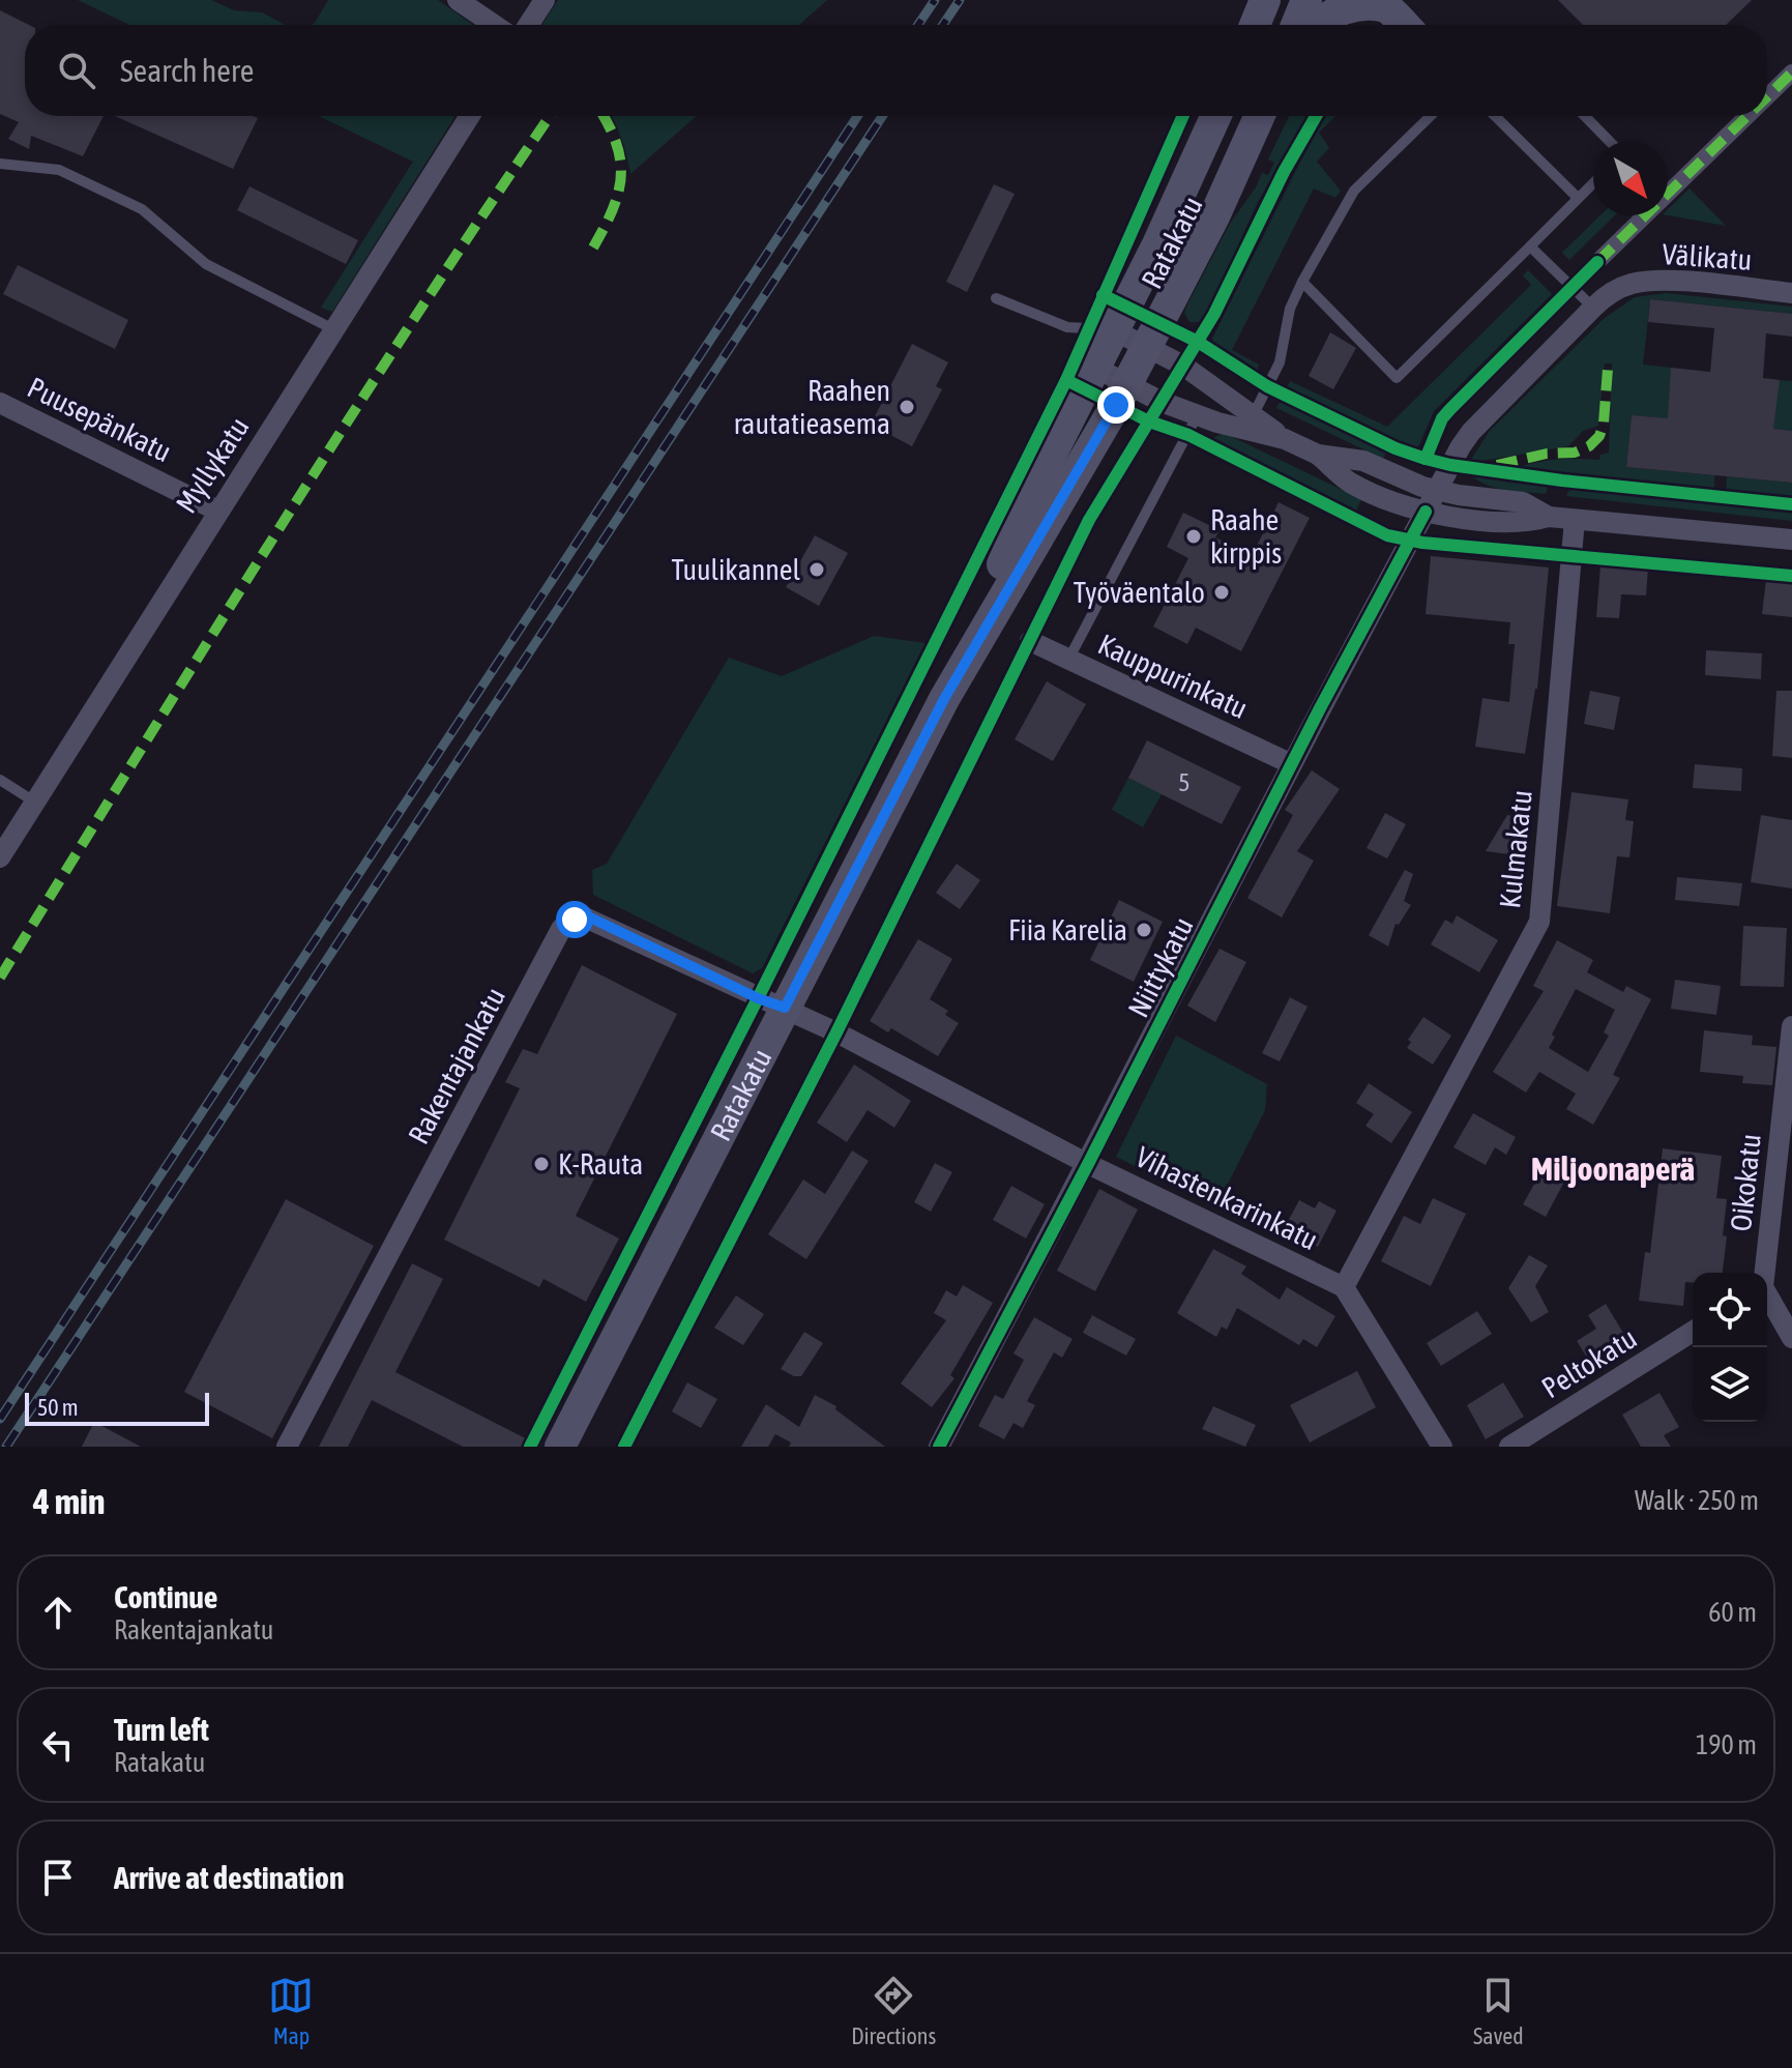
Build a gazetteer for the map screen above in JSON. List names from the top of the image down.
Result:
{
  "streets": {
    "main road": ["Ratakatu"],
    "street": [
      "Välikatu",
      "Puusepänkatu",
      "Myllykatu",
      "Kauppurinkatu",
      "Kulmakatu",
      "Niittykatu",
      "Rakentajankatu",
      "Oikokatu",
      "Vihastenkarinkatu",
      "Peltokatu"
    ]
  },
  "crossings": [
    ["Ratakatu", "Rakentajankatu"],
    ["Ratakatu", "Vihastenkarinkatu"],
    ["Välikatu", "Niittykatu"],
    ["Puusepänkatu", "Myllykatu"],
    ["Kauppurinkatu", "Niittykatu"],
    ["Kulmakatu", "Vihastenkarinkatu"],
    ["Niittykatu", "Vihastenkarinkatu"],
    ["Rakentajankatu", "Vihastenkarinkatu"]
  ],
  "districts": ["Miljoonaperä"],
  "places": [
    "Raahen rautatieasema",
    "Raahe kirppis",
    "Tuulikannel",
    "Työväentalo",
    "Fiia Karelia",
    "K-Rauta"
  ],
  "house_numbers": ["5"],
  "scale_bar": "50 m",
  "north": "bottom right",
  "page": {
    "search": "Search here",
    "scale": "50 m",
    "heading": ["4 min", "Walk · 250 m"],
    "list": [
      ["Continue", "Rakentajankatu", "60 m"],
      ["Turn left", "Ratakatu", "190 m"],
      "Arrive at destination"
    ],
    "nav": ["Map", "Directions", "Saved"]
  }
}
